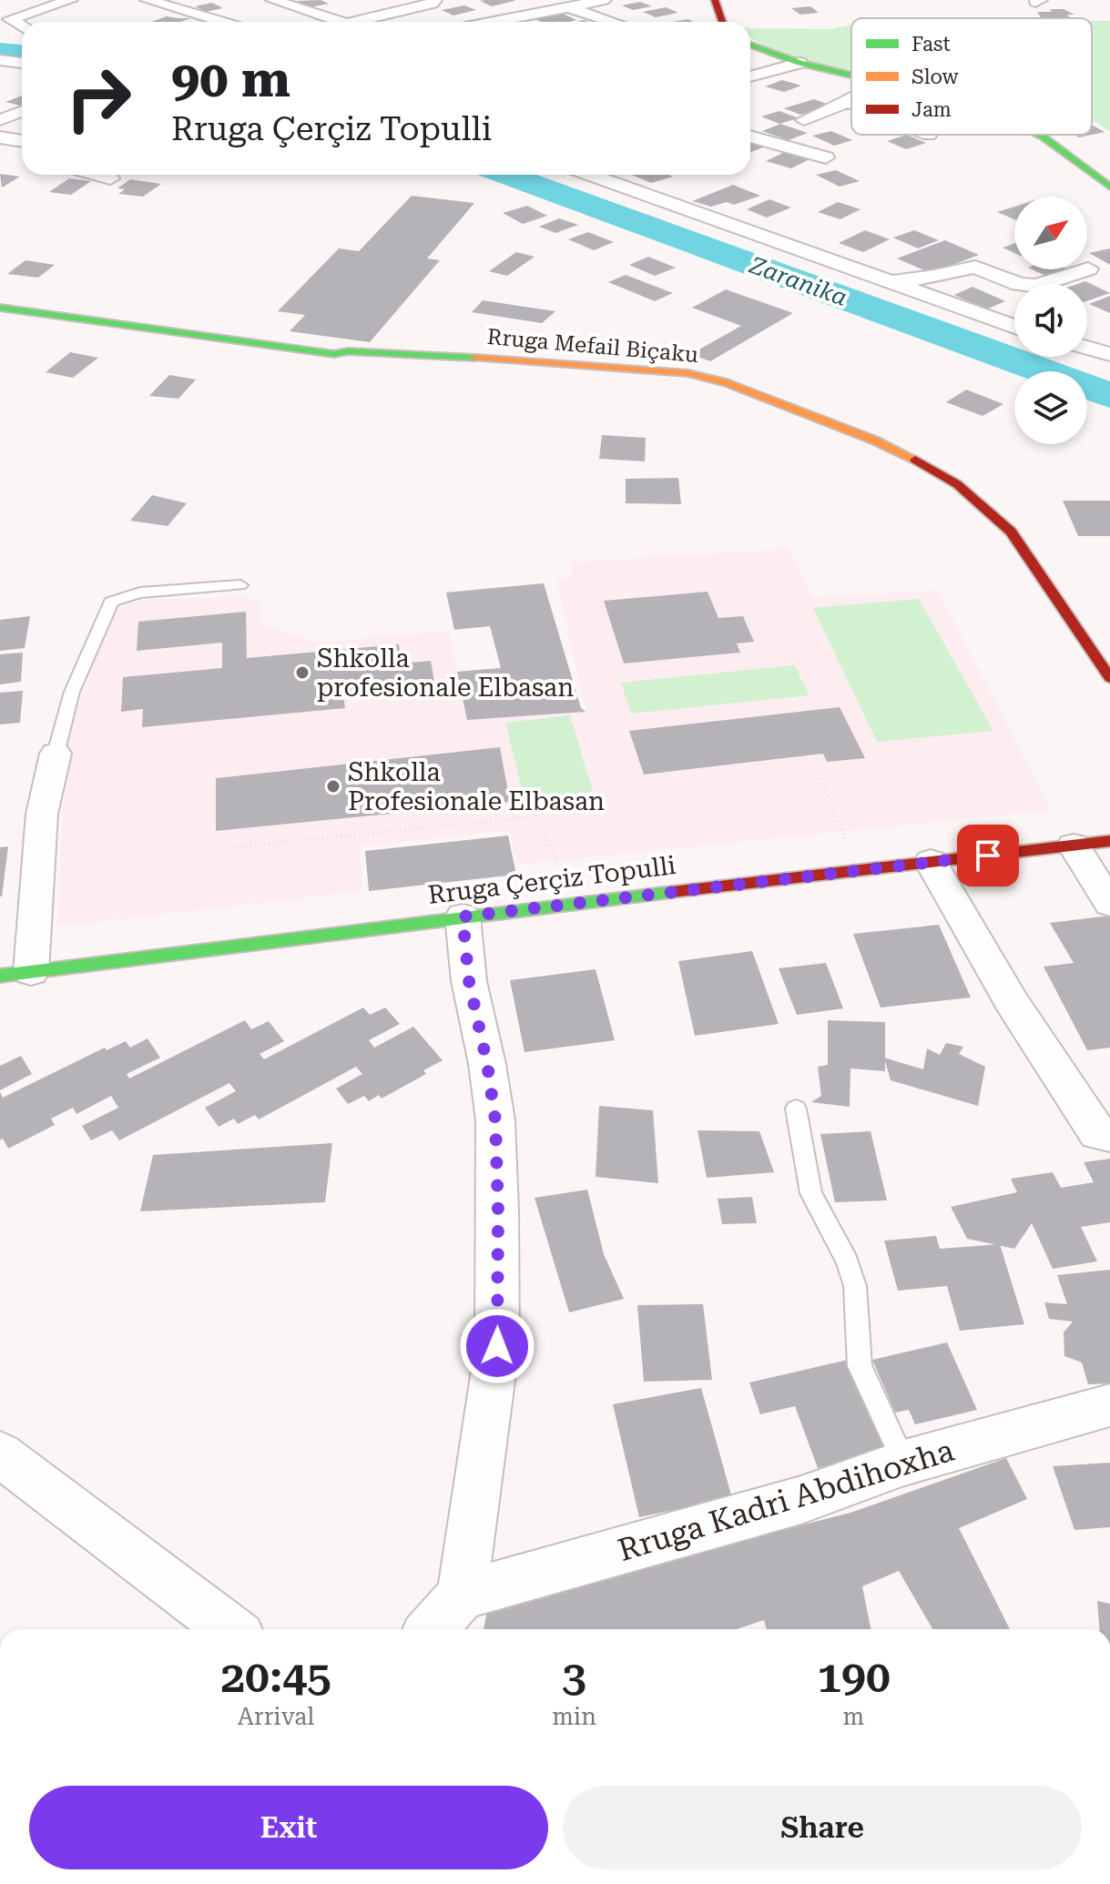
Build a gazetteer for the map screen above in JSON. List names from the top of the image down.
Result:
{
  "streets": {
    "main road": ["Rruga Mefail Biçaku", "Rruga Çerçiz Topulli"],
    "street": ["Rruga Kadri Abdihoxha"]
  },
  "water": ["Zaranika"],
  "places": ["Shkolla profesionale Elbasan", "Shkolla Profesionale Elbasan"],
  "legend": ["Fast", "Slow", "Jam"],
  "north": "top right",
  "page": {
    "turn": ["90 m", "Rruga Çerçiz Topulli"],
    "eta": [
      "20:45",
      "Arrival",
      "3",
      "min",
      "190",
      "m"
    ],
    "buttons": ["Exit", "Share"]
  }
}
